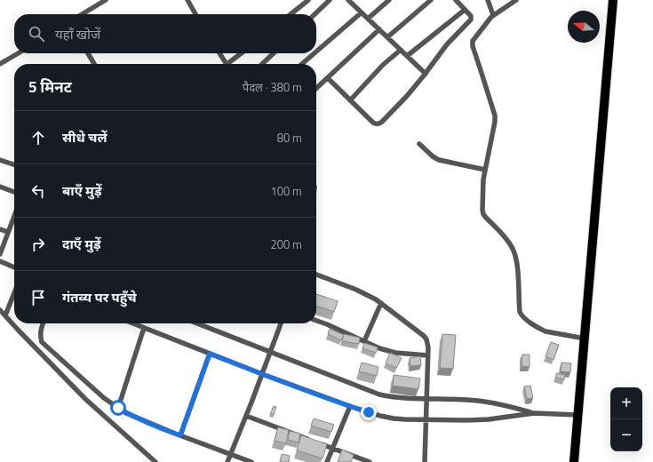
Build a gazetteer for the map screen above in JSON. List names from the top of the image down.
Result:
{
  "north": "left",
  "page": {
    "search": "यहाँ खोजें",
    "heading": ["5 मिनट", "पैदल · 380 m"],
    "list": [
      ["सीधे चलें", "80 m"],
      ["बाएँ मुड़ें", "100 m"],
      ["दाएँ मुड़ें", "200 m"],
      "गंतव्य पर पहुँचे"
    ],
    "map_buttons": ["+", "−"]
  }
}
